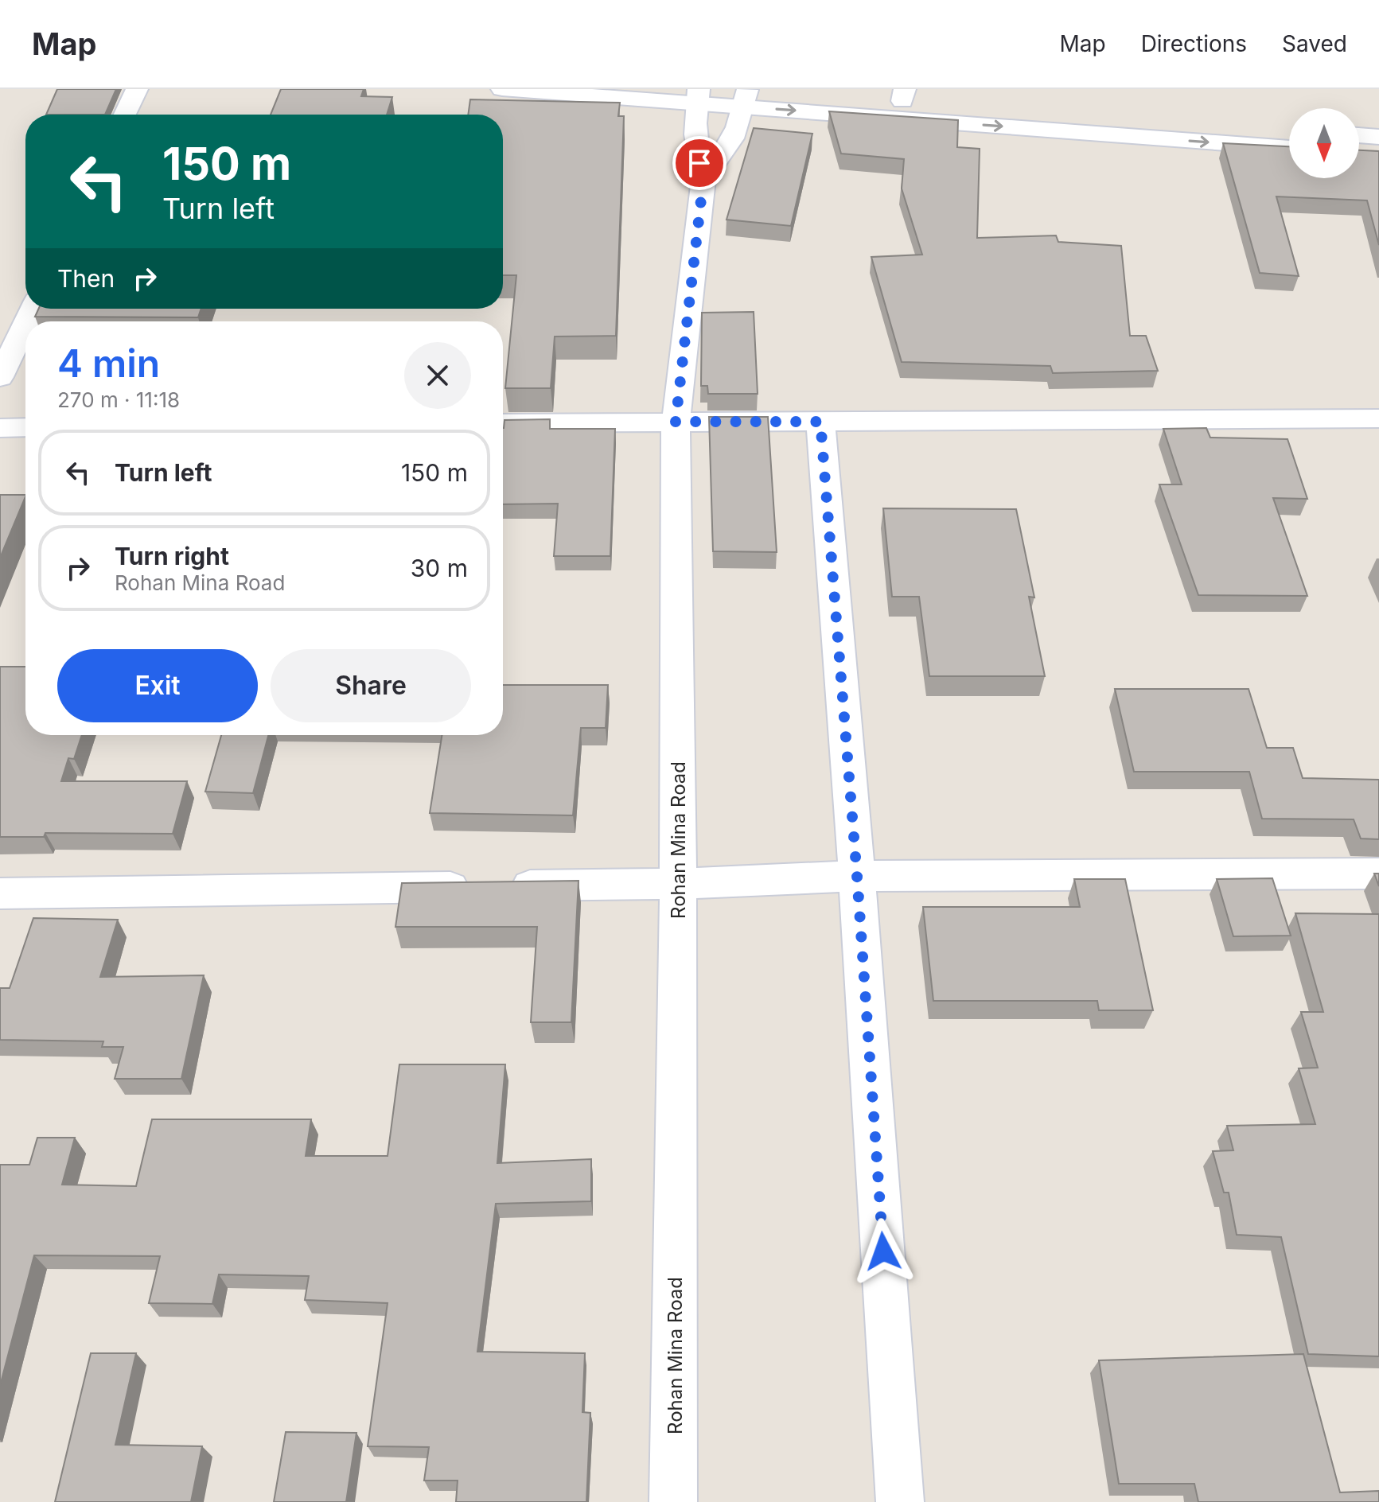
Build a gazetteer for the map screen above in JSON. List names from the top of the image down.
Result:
{
  "streets": {
    "street": ["Rohan Mina Road"]
  },
  "north": "bottom",
  "page": {
    "header": "Map",
    "nav": ["Map", "Directions", "Saved"],
    "turn": ["150 m", "Turn left"],
    "then": "Then",
    "heading": ["4 min", "270 m · 11:18"],
    "list": [
      {
        "name": "Turn left",
        "value": "150 m"
      },
      {
        "name": "Turn right",
        "note": "Rohan Mina Road",
        "value": "30 m"
      }
    ],
    "buttons": ["Exit", "Share"]
  }
}
